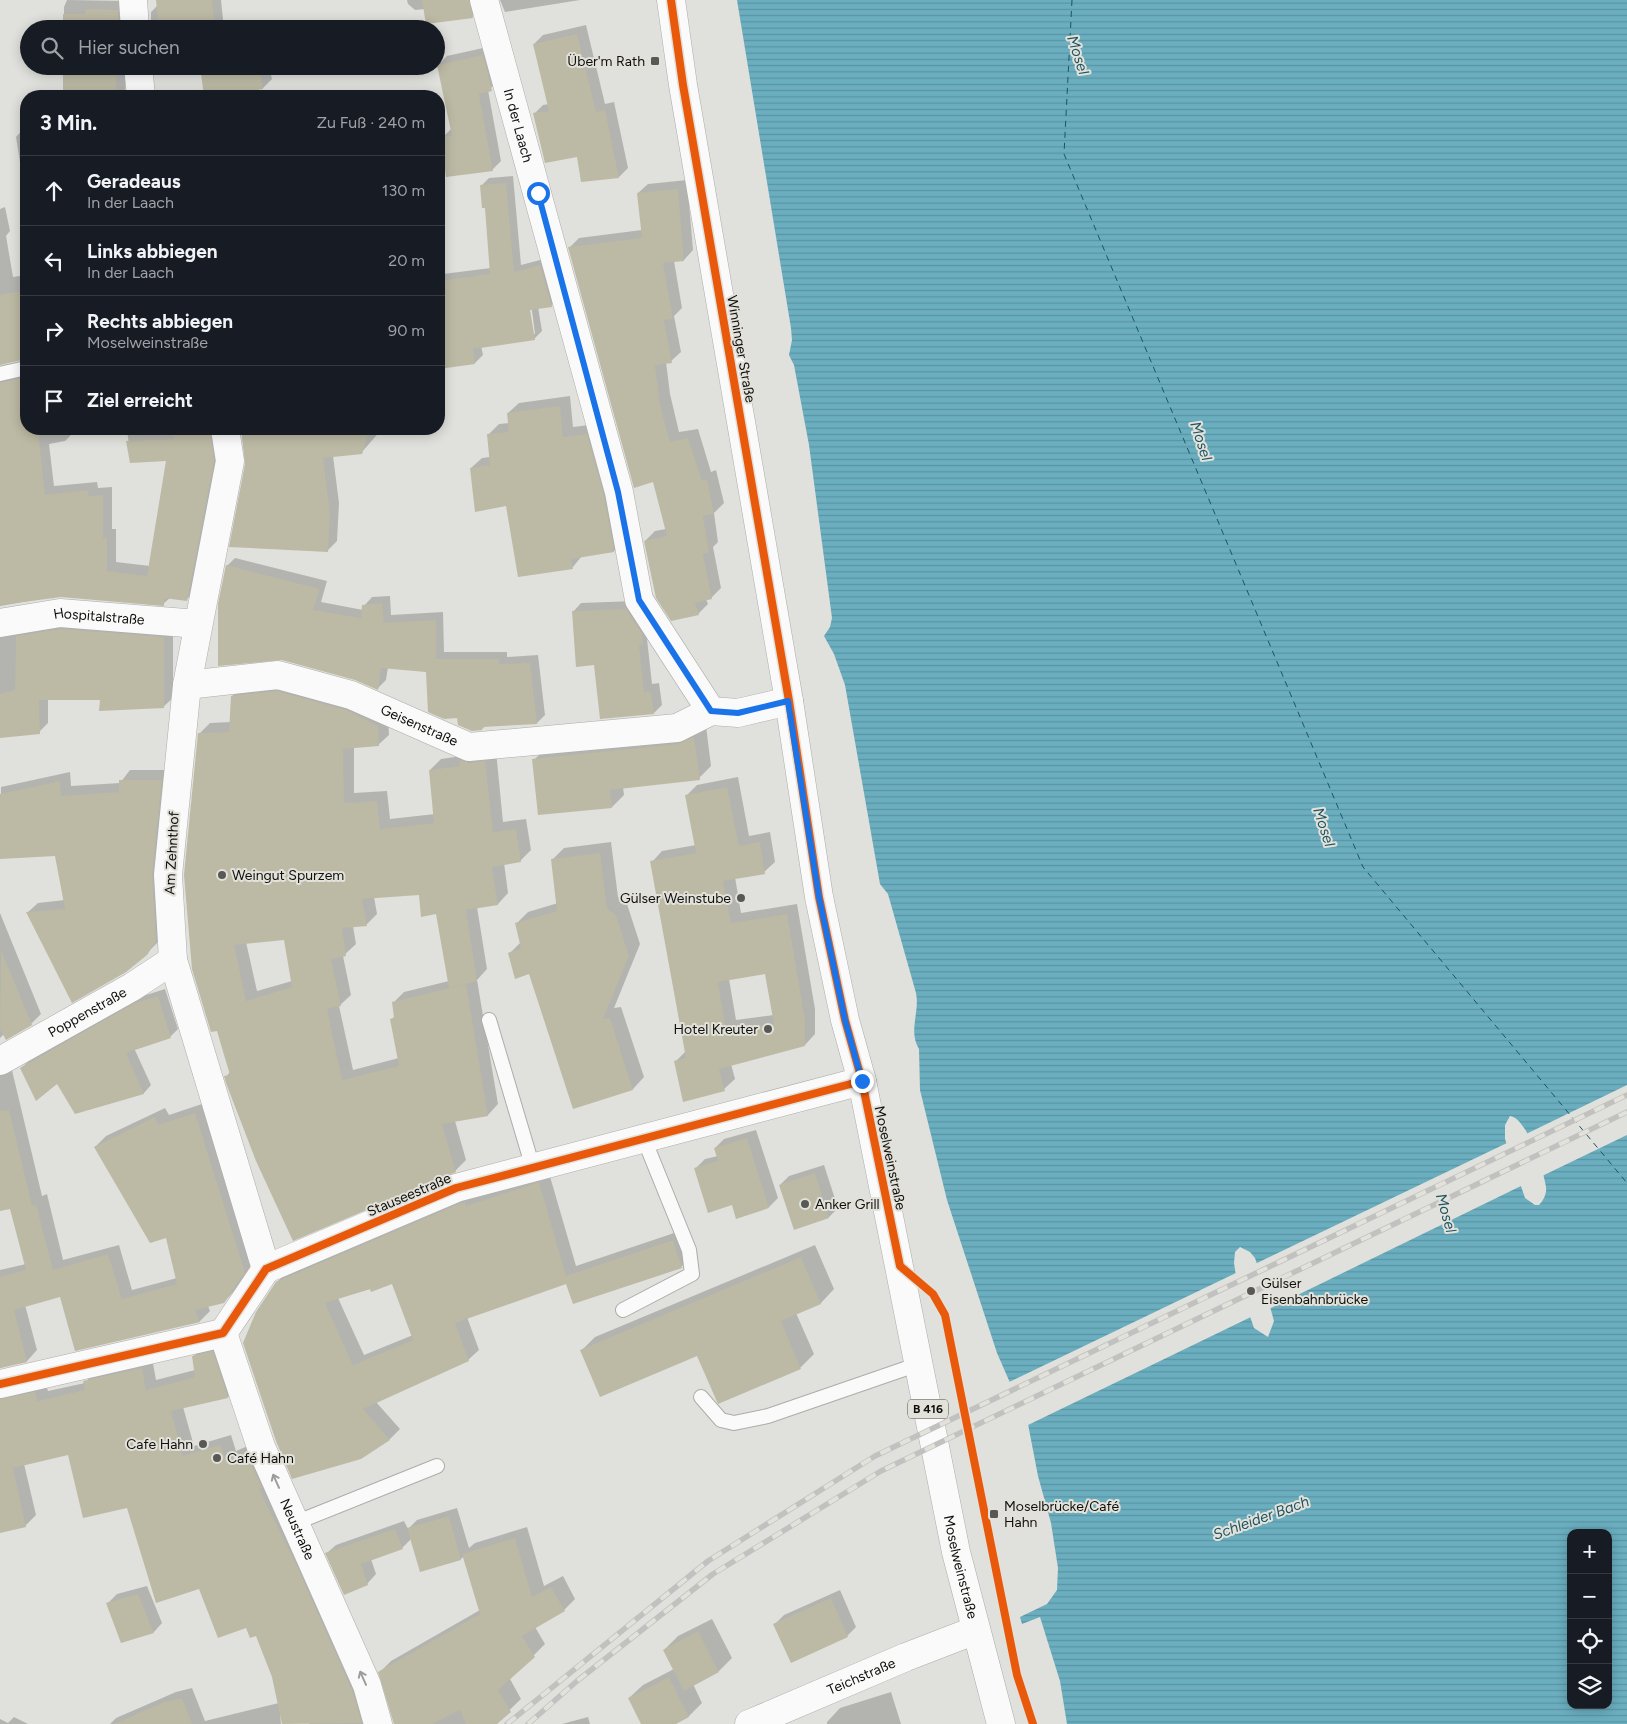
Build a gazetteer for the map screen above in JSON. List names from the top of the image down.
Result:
{
  "streets": {
    "street": [
      "In der Laach",
      "Winninger Straße",
      "Hospitalstraße",
      "Geisenstraße",
      "Am Zehnthof",
      "Poppenstraße",
      "Moselweinstraße",
      "Stauseestraße",
      "B 416",
      "Neustraße",
      "Teichstraße"
    ]
  },
  "crossings": [
    ["In der Laach", "Geisenstraße"],
    ["Winninger Straße", "Moselweinstraße"],
    ["Hospitalstraße", "Am Zehnthof"],
    ["Geisenstraße", "Am Zehnthof"],
    ["Am Zehnthof", "Poppenstraße"],
    ["Am Zehnthof", "Stauseestraße"],
    ["Moselweinstraße", "Stauseestraße"],
    ["Moselweinstraße", "Teichstraße"]
  ],
  "one_way": ["Neustraße"],
  "water": ["Mosel", "Schleider Bach"],
  "places": {
    "transit": ["Über'm Rath", "Moselbrücke/Café Hahn"],
    "other": [
      "Weingut Spurzem",
      "Gülser Weinstube",
      "Hotel Kreuter",
      "Anker Grill",
      "Gülser Eisenbahnbrücke",
      "Cafe Hahn",
      "Café Hahn"
    ]
  },
  "page": {
    "search": "Hier suchen",
    "heading": ["3 Min.", "Zu Fuß · 240 m"],
    "list": [
      ["Geradeaus", "In der Laach", "130 m"],
      ["Links abbiegen", "In der Laach", "20 m"],
      ["Rechts abbiegen", "Moselweinstraße", "90 m"],
      "Ziel erreicht"
    ],
    "map_buttons": ["+", "−"]
  }
}
